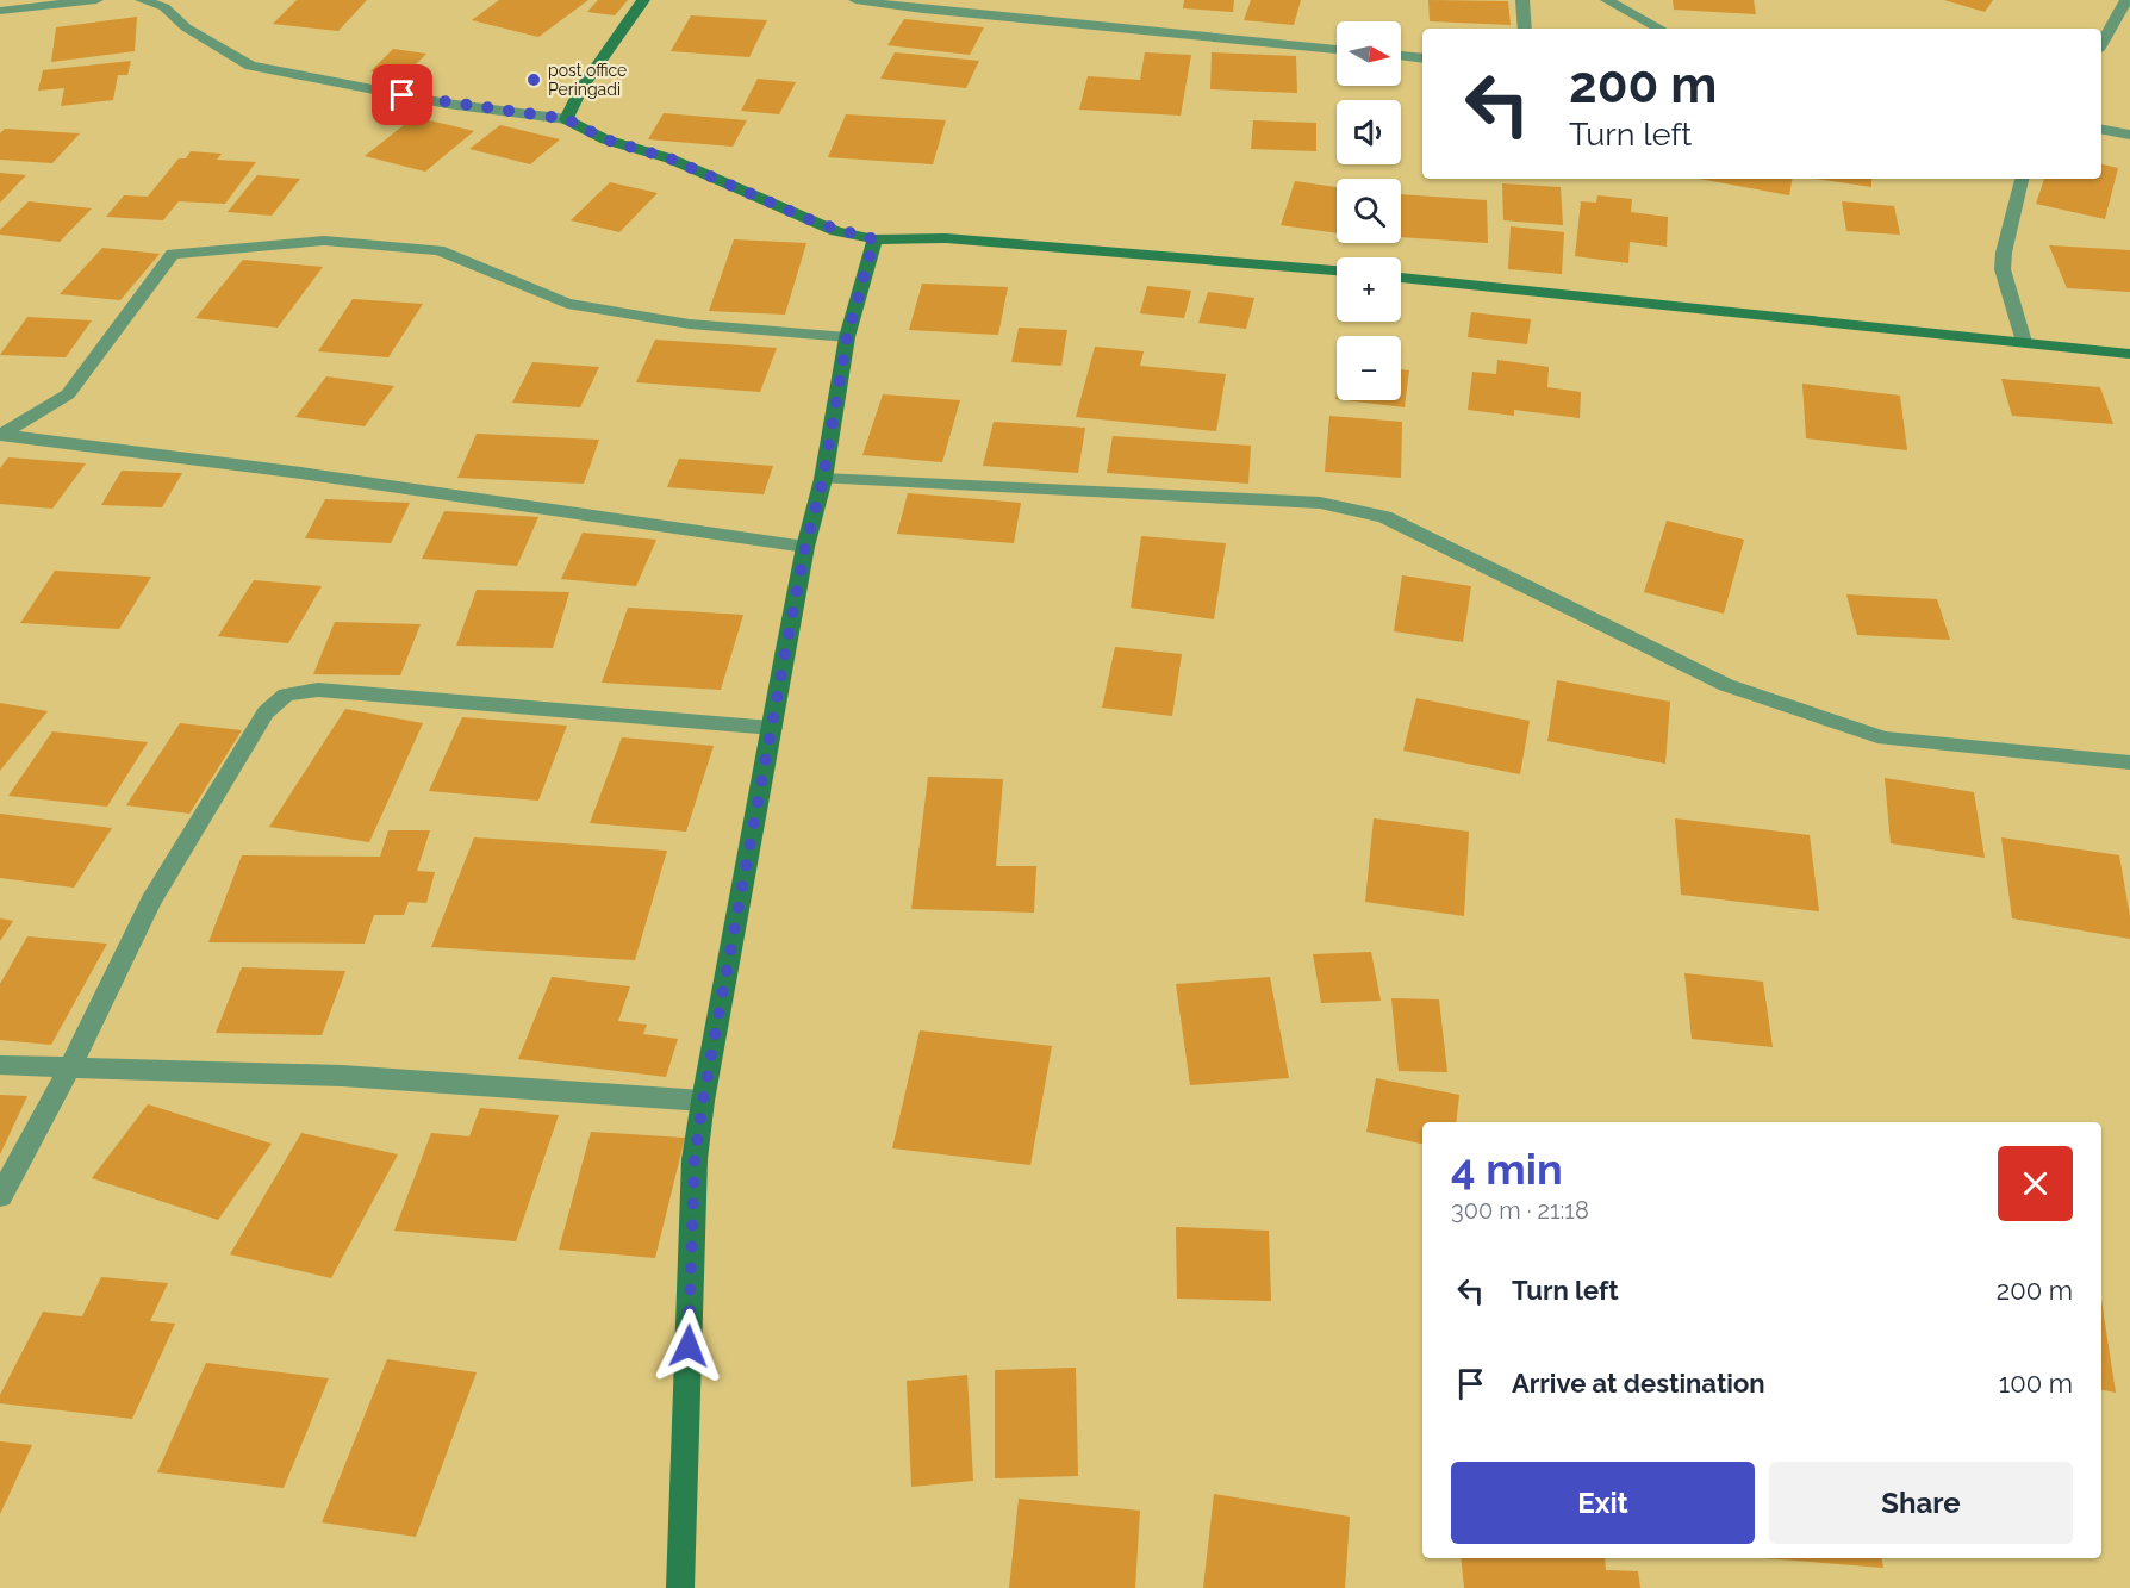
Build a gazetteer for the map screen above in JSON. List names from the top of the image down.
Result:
{
  "places": ["post office Peringadi"],
  "north": "right",
  "page": {
    "map_buttons": ["+", "−"],
    "turn": ["200 m", "Turn left"],
    "heading": ["4 min", "300 m · 21:18"],
    "list": [
      {
        "name": "Turn left",
        "value": "200 m"
      },
      {
        "name": "Arrive at destination",
        "value": "100 m"
      }
    ],
    "buttons": ["Exit", "Share"]
  }
}
